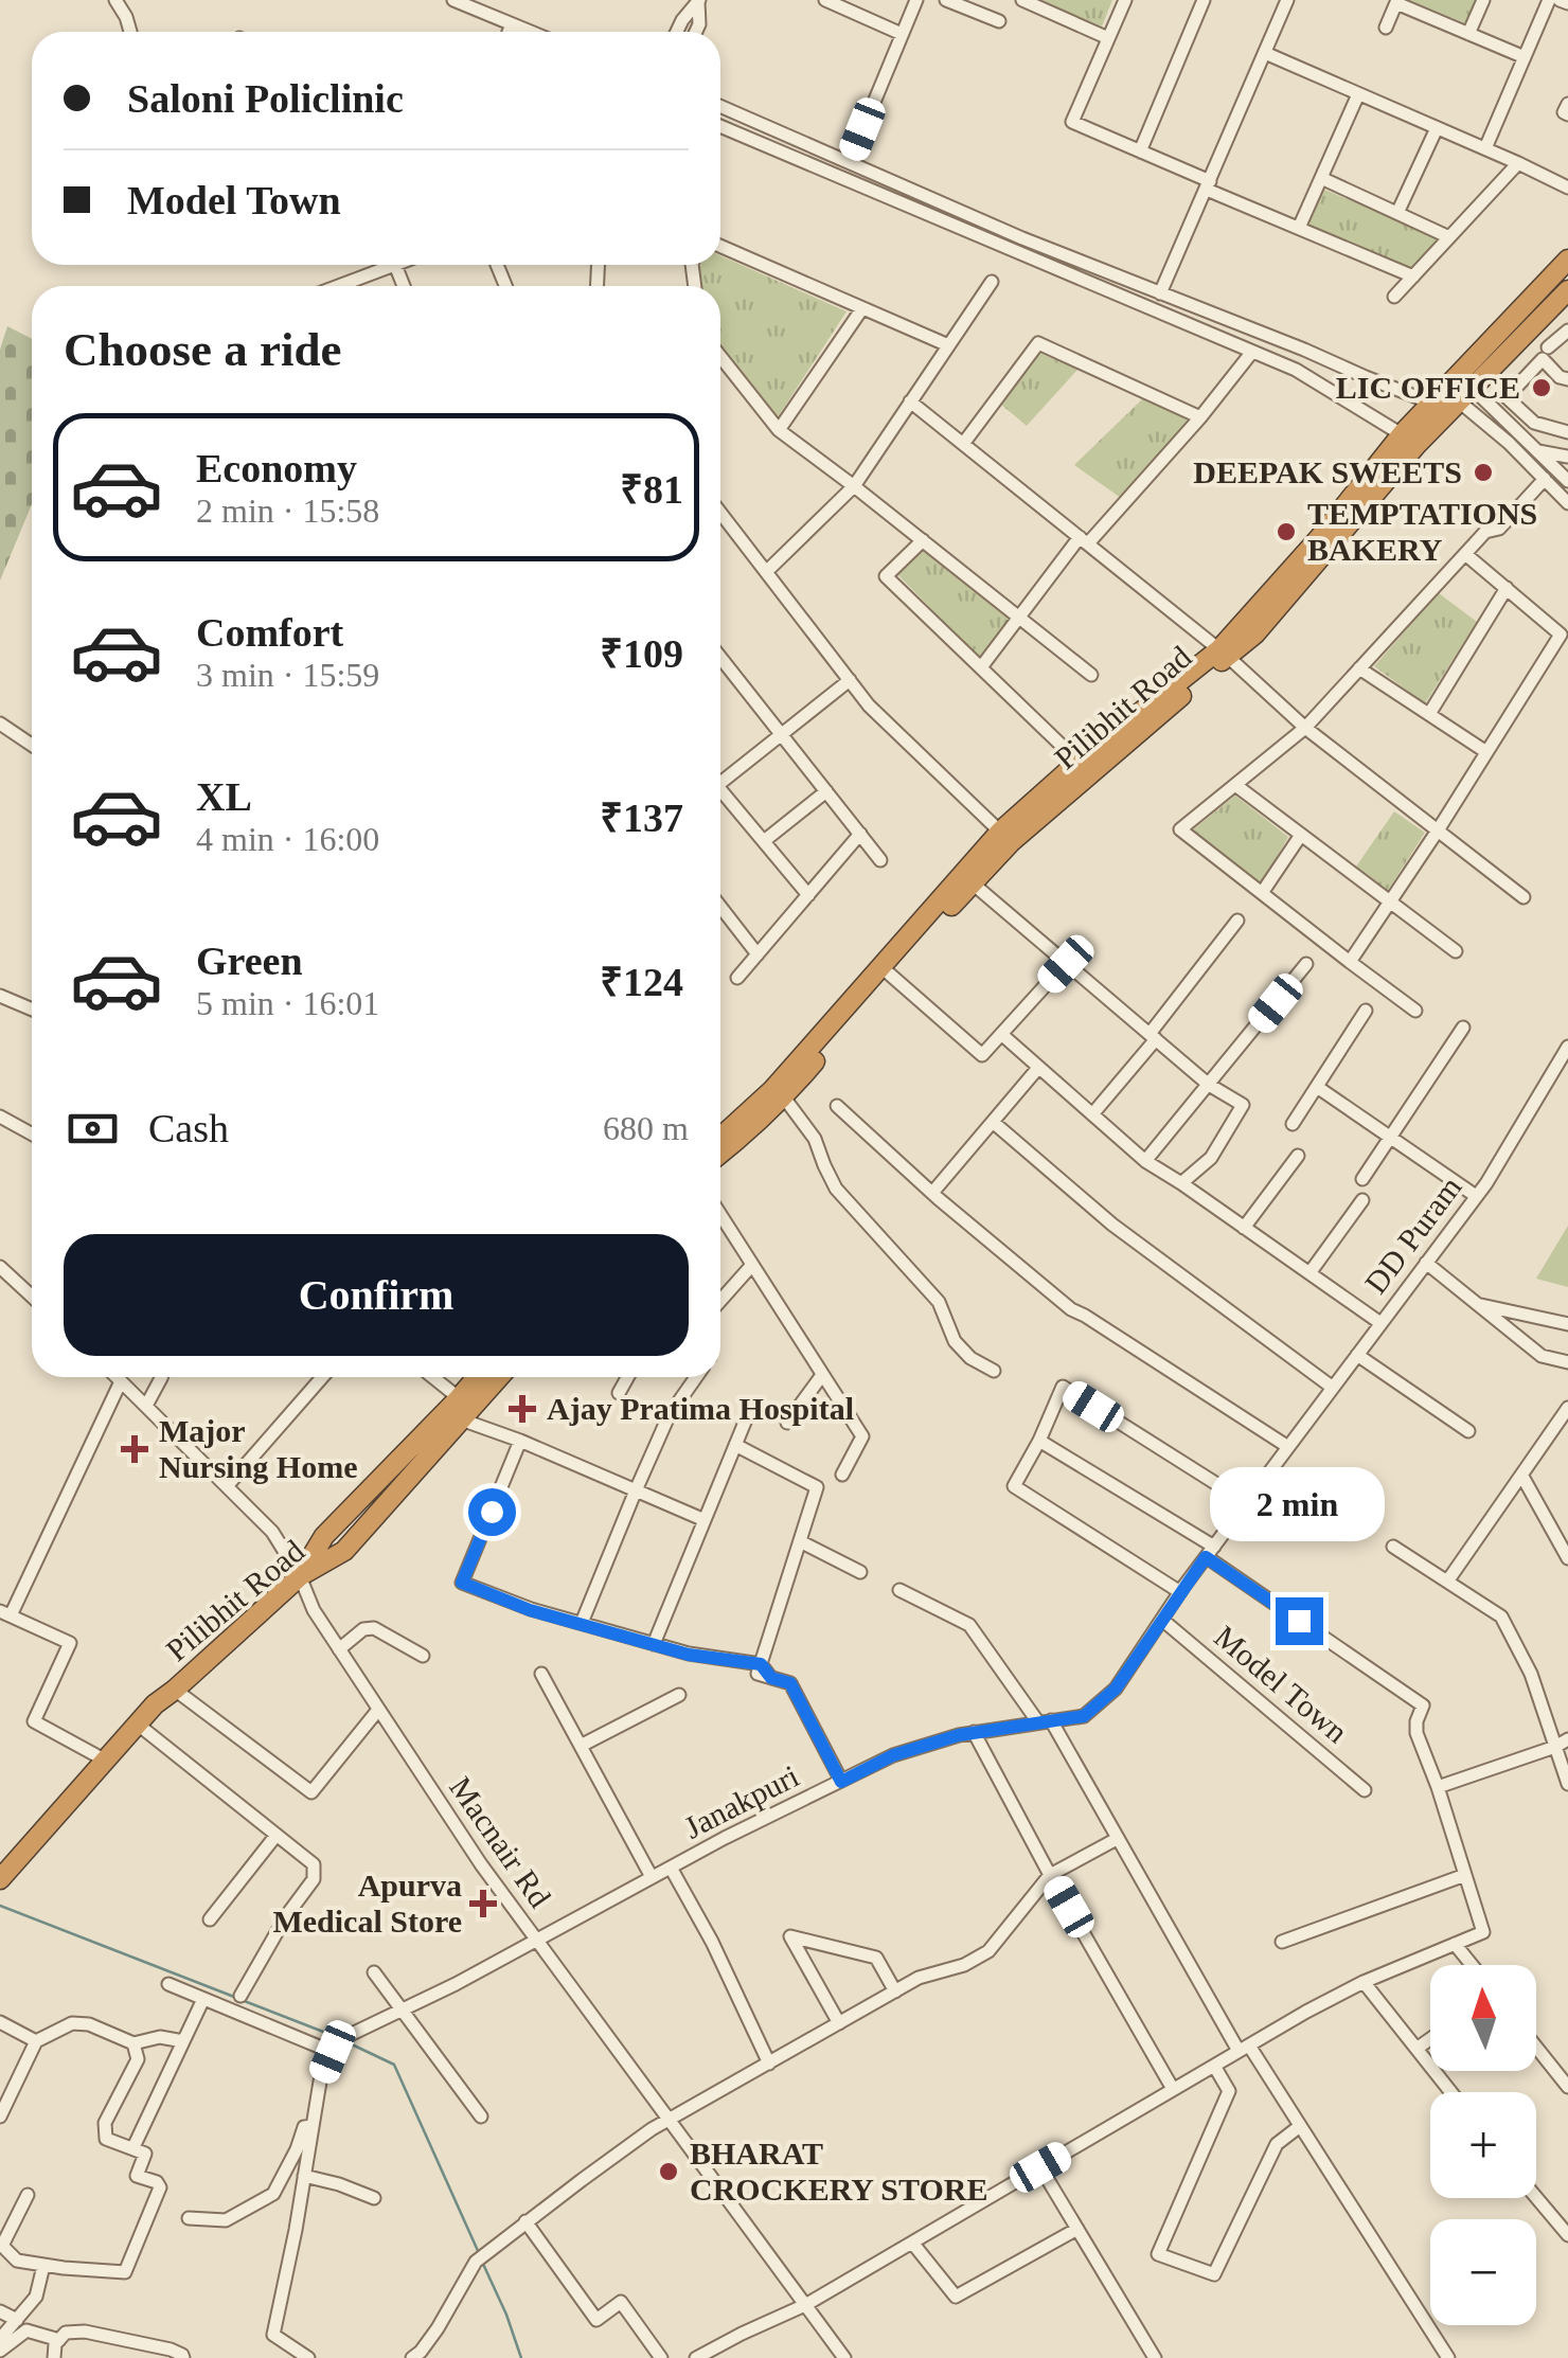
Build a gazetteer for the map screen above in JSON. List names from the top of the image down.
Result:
{
  "streets": {
    "highway": ["Pilibhit Road"],
    "street": [
      "DD Puram",
      "Model Town",
      "Janakpuri",
      "Macnair Rd"
    ]
  },
  "crossings": [
    ["Pilibhit Road", "Macnair Rd"],
    ["DD Puram", "Janakpuri"],
    ["Model Town", "Janakpuri"],
    ["Janakpuri", "Macnair Rd"]
  ],
  "places": {
    "other": [
      "LIC OFFICE",
      "DEEPAK SWEETS",
      "TEMPTATIONS BAKERY",
      "BHARAT CROCKERY STORE"
    ],
    "health": ["Ajay Pratima Hospital", "Major Nursing Home", "Apurva Medical Store"]
  },
  "north": "top",
  "page": {
    "banner": ["Saloni Policlinic", "Model Town"],
    "heading": "Choose a ride",
    "list": [
      {
        "name": "Economy",
        "note": "2 min · 15:58",
        "value": "₹81"
      },
      {
        "name": "Comfort",
        "note": "3 min · 15:59",
        "value": "₹109"
      },
      {
        "name": "XL",
        "note": "4 min · 16:00",
        "value": "₹137"
      },
      {
        "name": "Green",
        "note": "5 min · 16:01",
        "value": "₹124"
      }
    ],
    "pay": ["Cash", "680 m"],
    "buttons": "Confirm",
    "bubble": "2 min",
    "map_buttons": ["+", "−"]
  }
}
